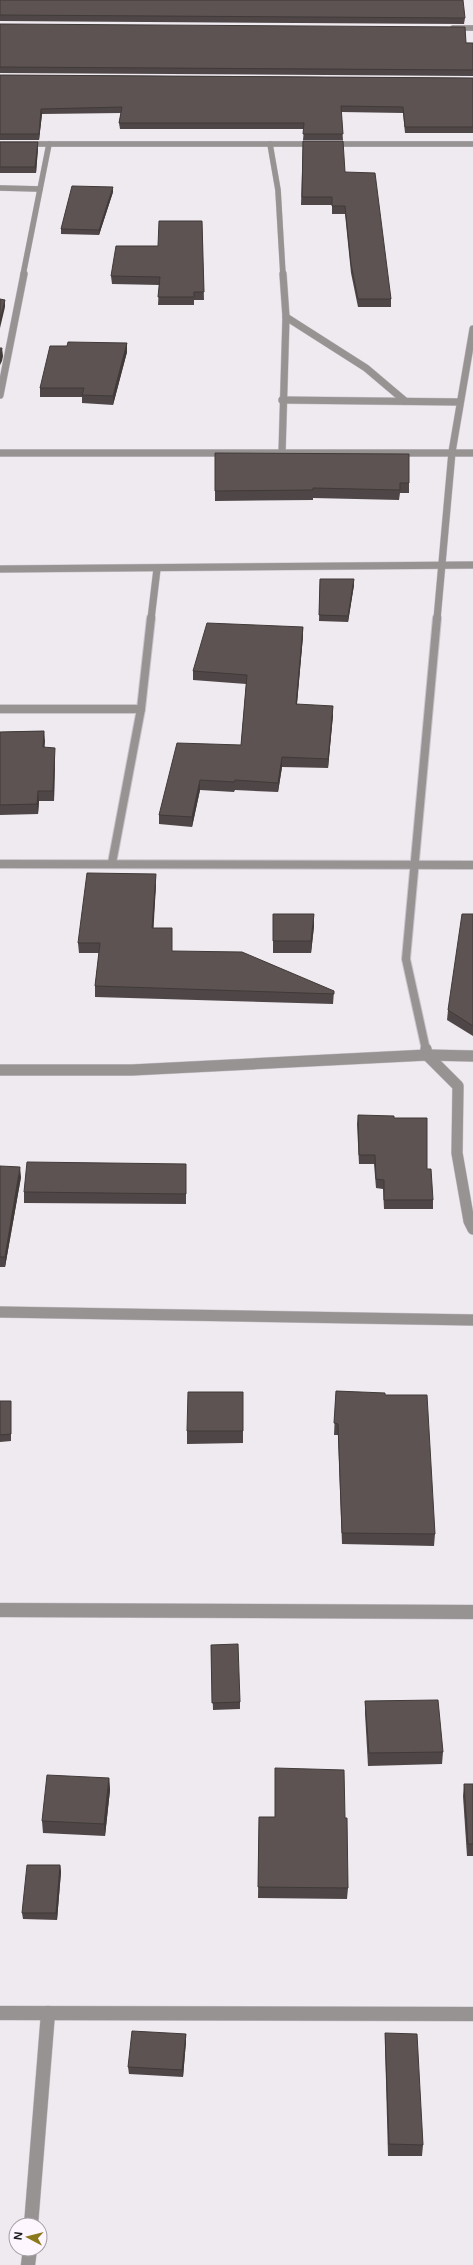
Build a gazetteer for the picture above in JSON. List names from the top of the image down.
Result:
{
  "north": "left"
}
